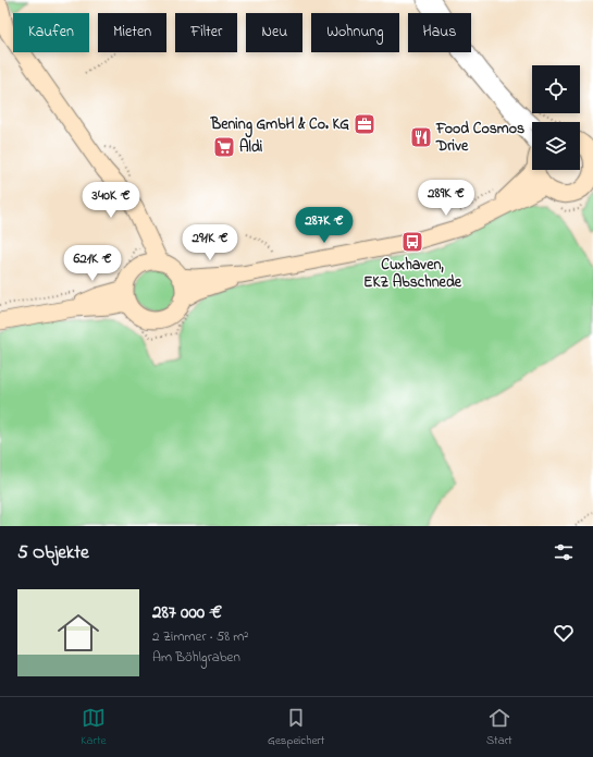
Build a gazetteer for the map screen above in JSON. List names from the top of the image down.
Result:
{
  "places": {
    "office": ["Bening GmbH & Co. KG"],
    "restaurant": ["Food Cosmos Drive"],
    "supermarket": ["Aldi"],
    "bus stop": ["Cuxhaven, EKZ Abschnede"]
  },
  "page": {
    "chip": [
      "Kaufen",
      "Mieten",
      "Filter",
      "Neu",
      "Wohnung",
      "Haus"
    ],
    "price": [
      "289K €",
      "340K €",
      "287K €",
      "291K €",
      "621K €"
    ],
    "heading": "5 Objekte",
    "list": [
      {
        "name": "287 000 €",
        "note": "2 Zimmer · 58 m² · Am Böhlgraben"
      }
    ],
    "tabs": ["Karte", "Gespeichert", "Start"]
  }
}
